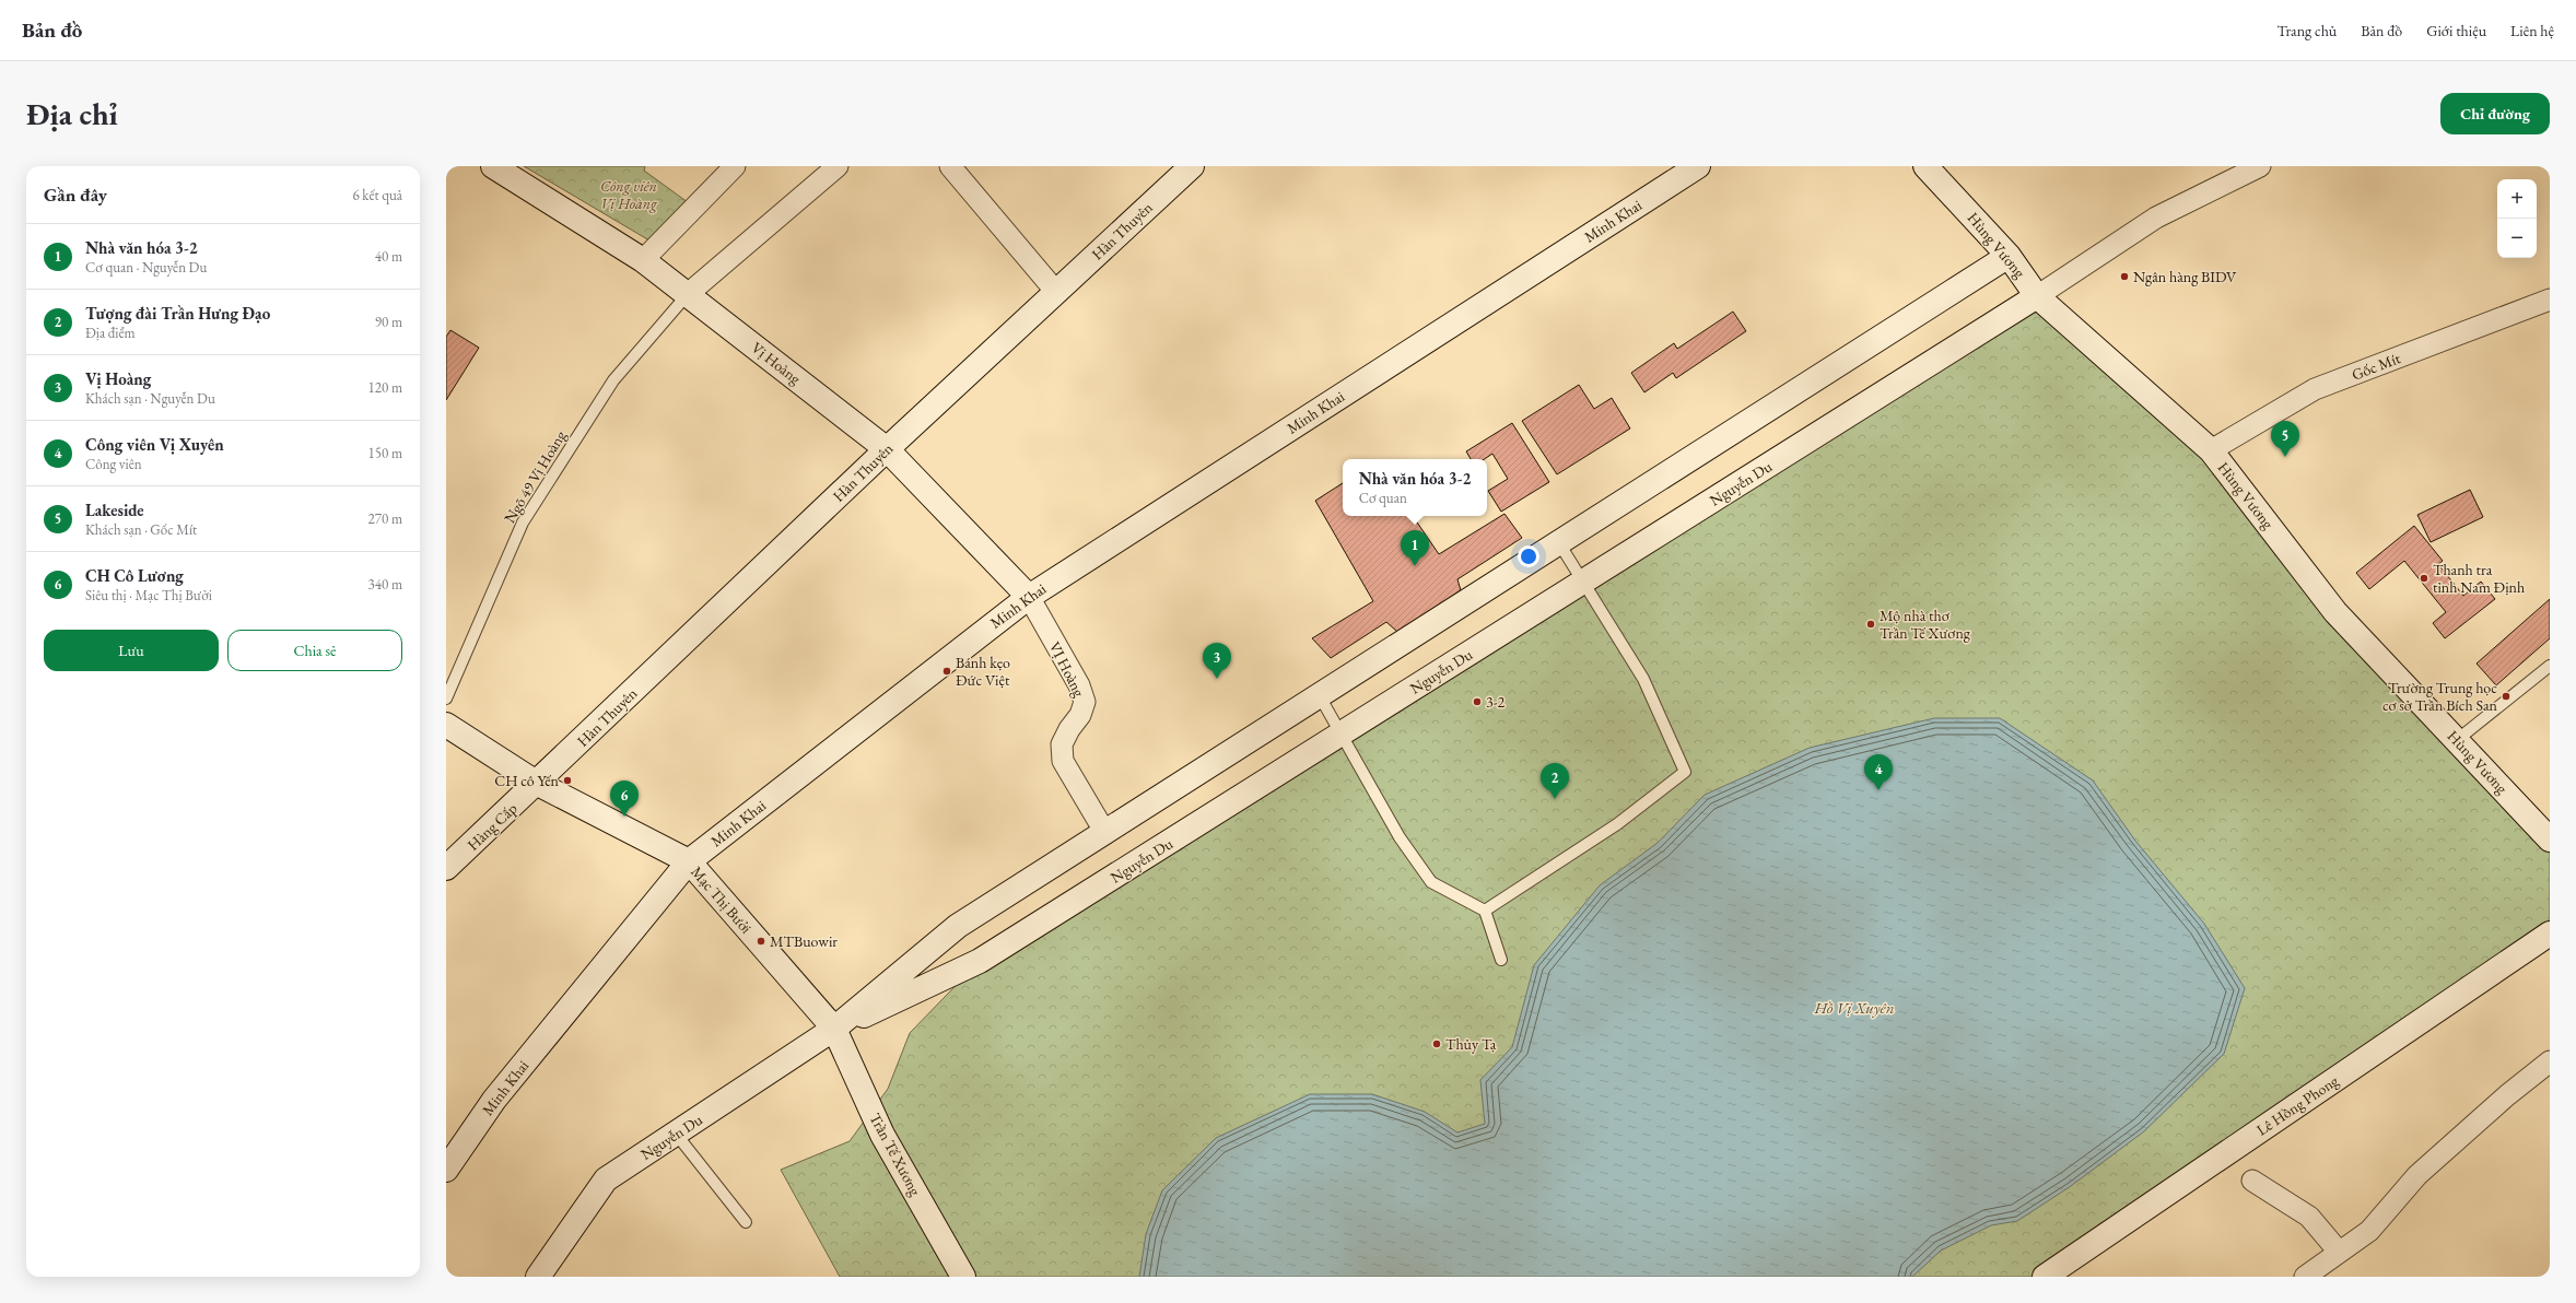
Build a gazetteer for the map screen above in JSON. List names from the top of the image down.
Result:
{
  "streets": {
    "street": [
      "Minh Khai",
      "Hàn Thuyên",
      "Hùng Vương",
      "Vị Hoàng",
      "Gốc Mít",
      "Nguyễn Du",
      "VỊ Hoàng",
      "Hàng Cấp",
      "Mạc Thị Bưởi",
      "Lê Hồng Phong",
      "Trần Tế Xương"
    ],
    "lane": ["Ngõ 49 Vị Hoàng"]
  },
  "crossings": [
    ["Minh Khai", "Vị Hoàng"],
    ["Minh Khai", "VỊ Hoàng"],
    ["Minh Khai", "Mạc Thị Bưởi"],
    ["Hàn Thuyên", "Vị Hoàng"],
    ["Hàn Thuyên", "Hàng Cấp"],
    ["Hàn Thuyên", "Mạc Thị Bưởi"],
    ["Hùng Vương", "Gốc Mít"],
    ["Hùng Vương", "Nguyễn Du"],
    ["Vị Hoàng", "Ngõ 49 Vị Hoàng"],
    ["Vị Hoàng", "VỊ Hoàng"],
    ["Nguyễn Du", "VỊ Hoàng"],
    ["Nguyễn Du", "Mạc Thị Bưởi"],
    ["Nguyễn Du", "Trần Tế Xương"],
    ["Hàng Cấp", "Mạc Thị Bưởi"],
    ["Mạc Thị Bưởi", "Trần Tế Xương"]
  ],
  "water": ["Hồ Vị Xuyên"],
  "parks": ["Công viên Vị Hoàng"],
  "places": [
    "Ngân hàng BIDV",
    "Thanh tra tỉnh Nam Định",
    "Mộ nhà thơ Trần Tế Xương",
    "Bánh kẹo Đức Việt",
    "Trường Trung học cơ sở Trần Bích San",
    "3-2",
    "CH cô Yến",
    "MTBuowir",
    "Thủy Tạ"
  ],
  "page": {
    "header": "Bản đồ",
    "nav": [
      "Trang chủ",
      "Bản đồ",
      "Giới thiệu",
      "Liên hệ"
    ],
    "buttons": [
      "Chỉ đường",
      ["Lưu", "Chia sẻ"]
    ],
    "title": "Địa chỉ",
    "heading": ["Gần đây", "6 kết quả"],
    "map_buttons": ["+", "−"],
    "list": [
      {
        "mark": "1",
        "name": "Nhà văn hóa 3-2",
        "note": "Cơ quan · Nguyễn Du",
        "value": "40 m"
      },
      {
        "mark": "2",
        "name": "Tượng đài Trần Hưng Đạo",
        "note": "Địa điểm",
        "value": "90 m"
      },
      {
        "mark": "3",
        "name": "Vị Hoàng",
        "note": "Khách sạn · Nguyễn Du",
        "value": "120 m"
      },
      {
        "mark": "4",
        "name": "Công viên Vị Xuyên",
        "note": "Công viên",
        "value": "150 m"
      },
      {
        "mark": "5",
        "name": "Lakeside",
        "note": "Khách sạn · Gốc Mít",
        "value": "270 m"
      },
      {
        "mark": "6",
        "name": "CH Cô Lương",
        "note": "Siêu thị · Mạc Thị Bưởi",
        "value": "340 m"
      }
    ],
    "pins": [
      "5",
      "1",
      "3",
      "4",
      "2",
      "6"
    ],
    "popup": ["Nhà văn hóa 3-2", "Cơ quan"]
  }
}
